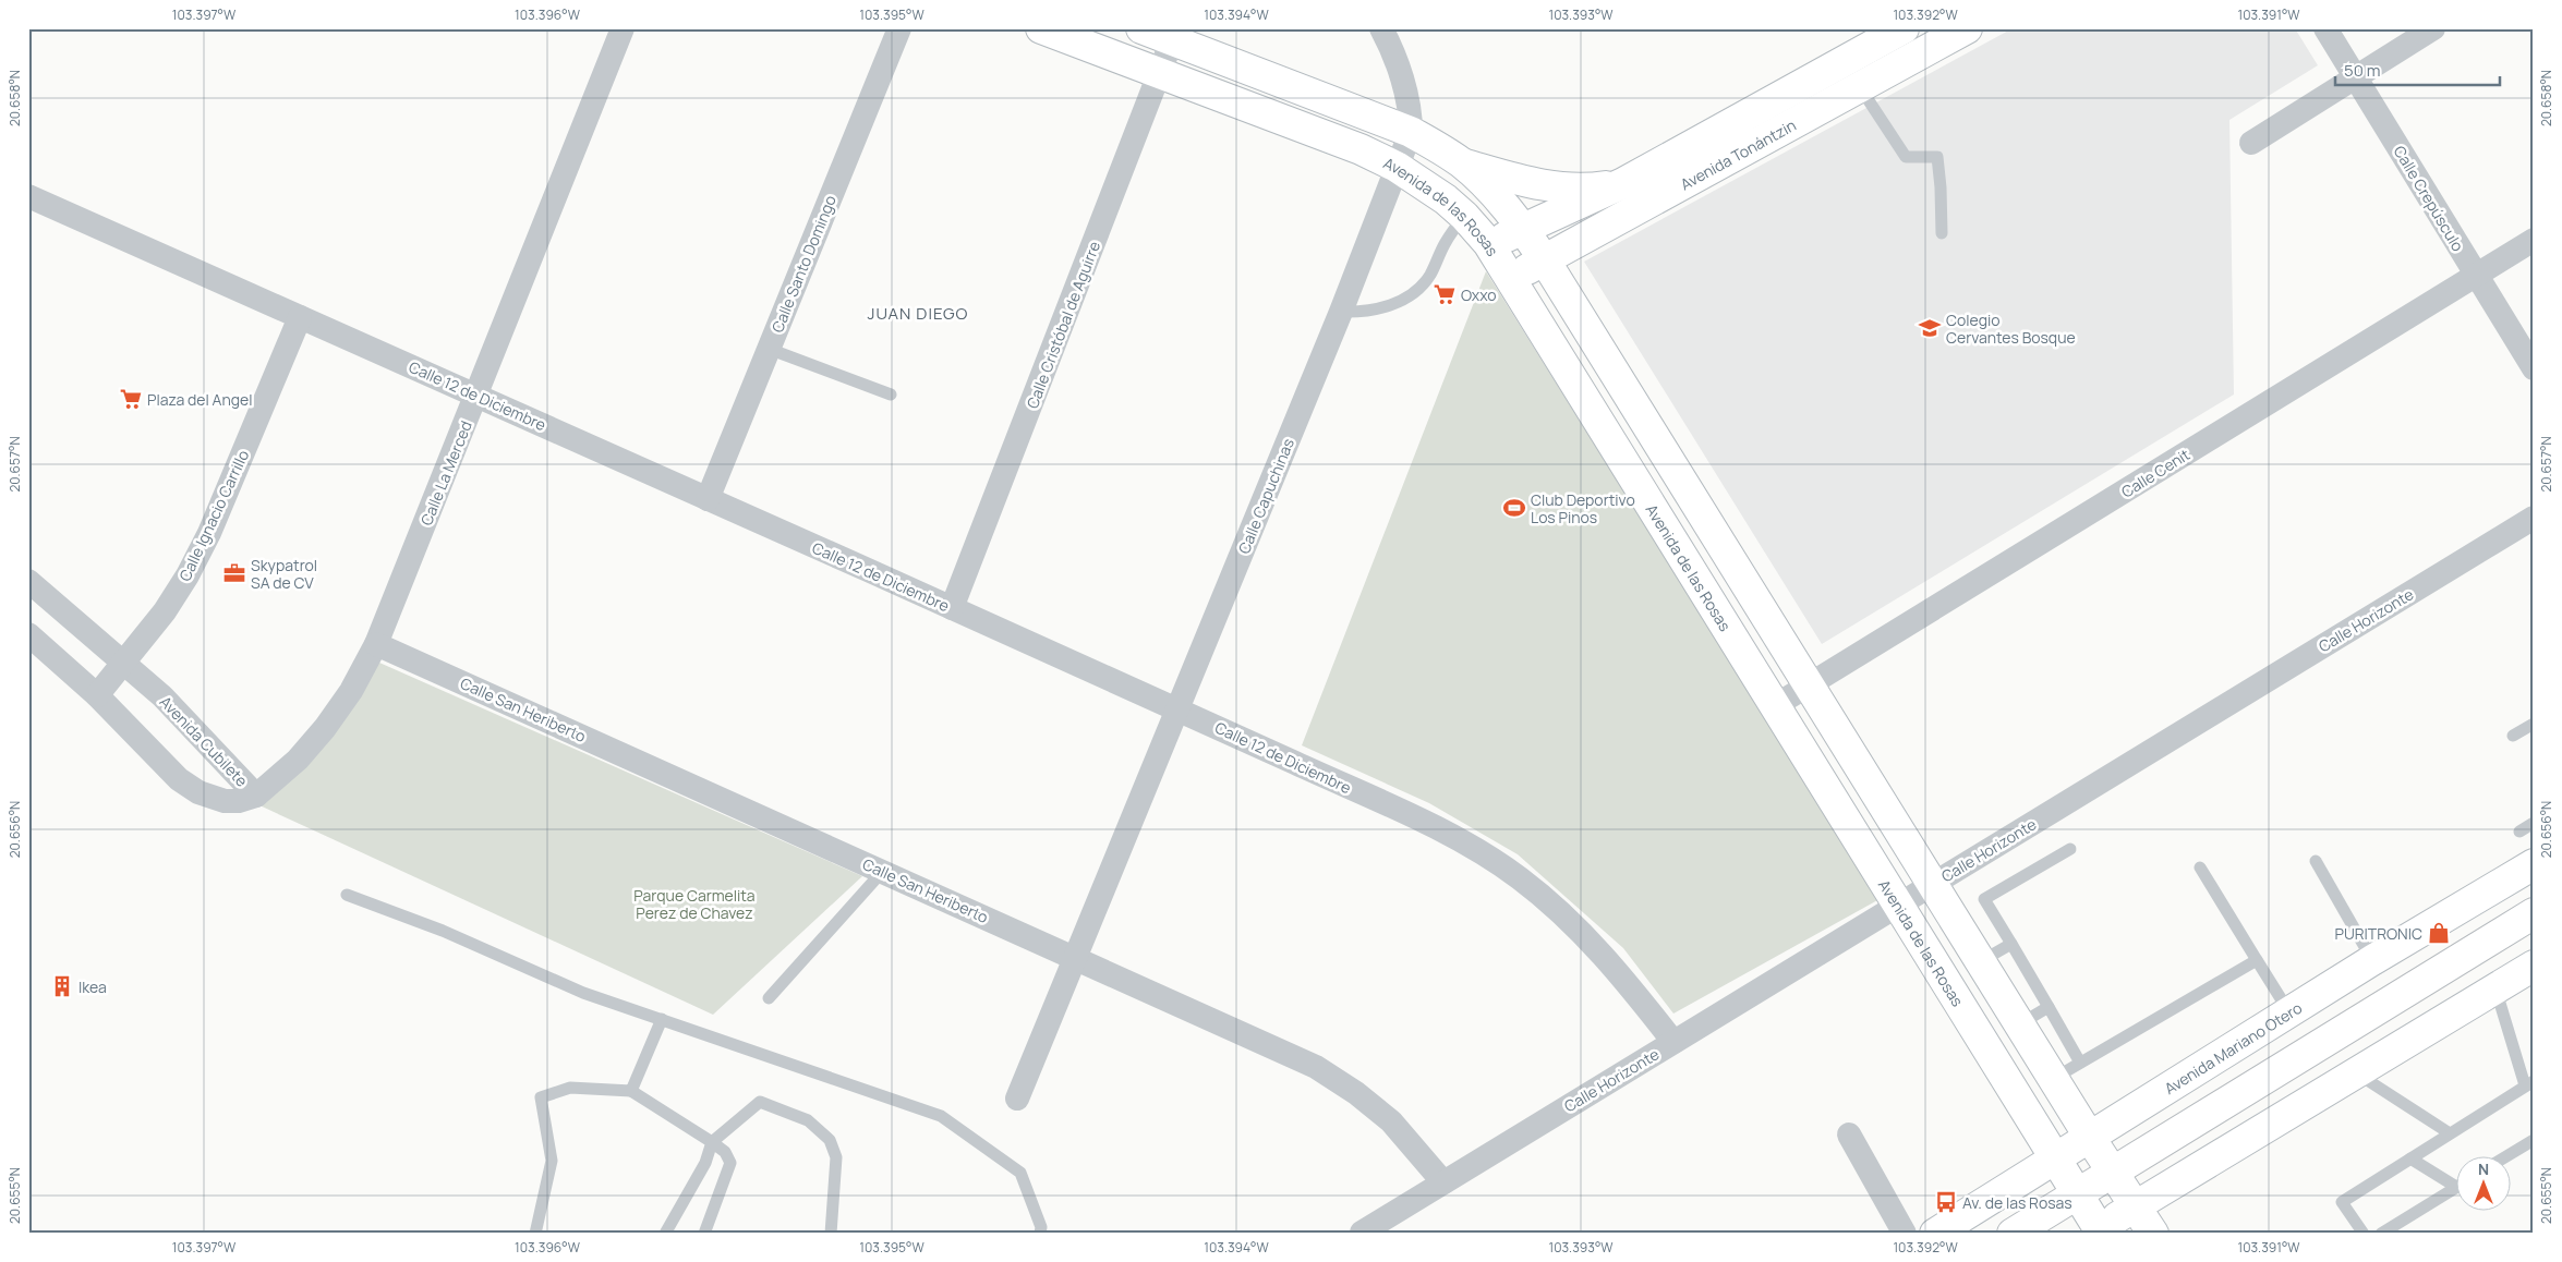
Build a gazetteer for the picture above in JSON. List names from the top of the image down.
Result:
{
  "streets": {
    "street": [
      "Avenida Tonántzin",
      "Calle Crepúsculo",
      "Avenida de las Rosas",
      "Calle Santo Domingo",
      "Calle Cristóbal de Aguirre",
      "Calle 12 de Diciembre",
      "Calle La Merced",
      "Calle Cenit",
      "Calle Capuchinas",
      "Calle Ignacio Carrillo",
      "Calle Horizonte",
      "Calle San Heriberto",
      "Avenida Cubilete",
      "Avenida Mariano Otero"
    ]
  },
  "crossings": [
    ["Avenida Tonántzin", "Avenida de las Rosas"],
    ["Calle Crepúsculo", "Calle Cenit"],
    ["Avenida de las Rosas", "Calle Cristóbal de Aguirre"],
    ["Avenida de las Rosas", "Calle Cenit"],
    ["Avenida de las Rosas", "Calle Capuchinas"],
    ["Avenida de las Rosas", "Calle Horizonte"],
    ["Avenida de las Rosas", "Avenida Mariano Otero"],
    ["Calle Santo Domingo", "Calle 12 de Diciembre"],
    ["Calle Cristóbal de Aguirre", "Calle 12 de Diciembre"],
    ["Calle 12 de Diciembre", "Calle La Merced"],
    ["Calle 12 de Diciembre", "Calle Capuchinas"],
    ["Calle 12 de Diciembre", "Calle Ignacio Carrillo"],
    ["Calle 12 de Diciembre", "Calle Horizonte"],
    ["Calle La Merced", "Calle San Heriberto"],
    ["Calle La Merced", "Avenida Cubilete"],
    ["Calle Capuchinas", "Calle San Heriberto"],
    ["Calle Ignacio Carrillo", "Avenida Cubilete"],
    ["Calle Horizonte", "Calle San Heriberto"]
  ],
  "districts": ["JUAN DIEGO"],
  "parks": ["Parque Carmelita Perez de Chavez"],
  "places": {
    "supermarket": ["Oxxo", "Plaza del Angel"],
    "school or university": ["Colegio Cervantes Bosque"],
    "sports": ["Club Deportivo Los Pinos"],
    "office": ["Skypatrol SA de CV"],
    "shop": ["PURITRONIC"],
    "building": ["Ikea"],
    "bus stop": ["Av. de las Rosas"]
  },
  "scale_bar": "50 m",
  "north": "top",
  "coordinates": [
    "103.397°W",
    "103.396°W",
    "103.395°W",
    "103.394°W",
    "103.393°W",
    "103.392°W",
    "103.391°W",
    "20.658°N",
    "20.657°N",
    "20.656°N",
    "20.655°N"
  ]
}
